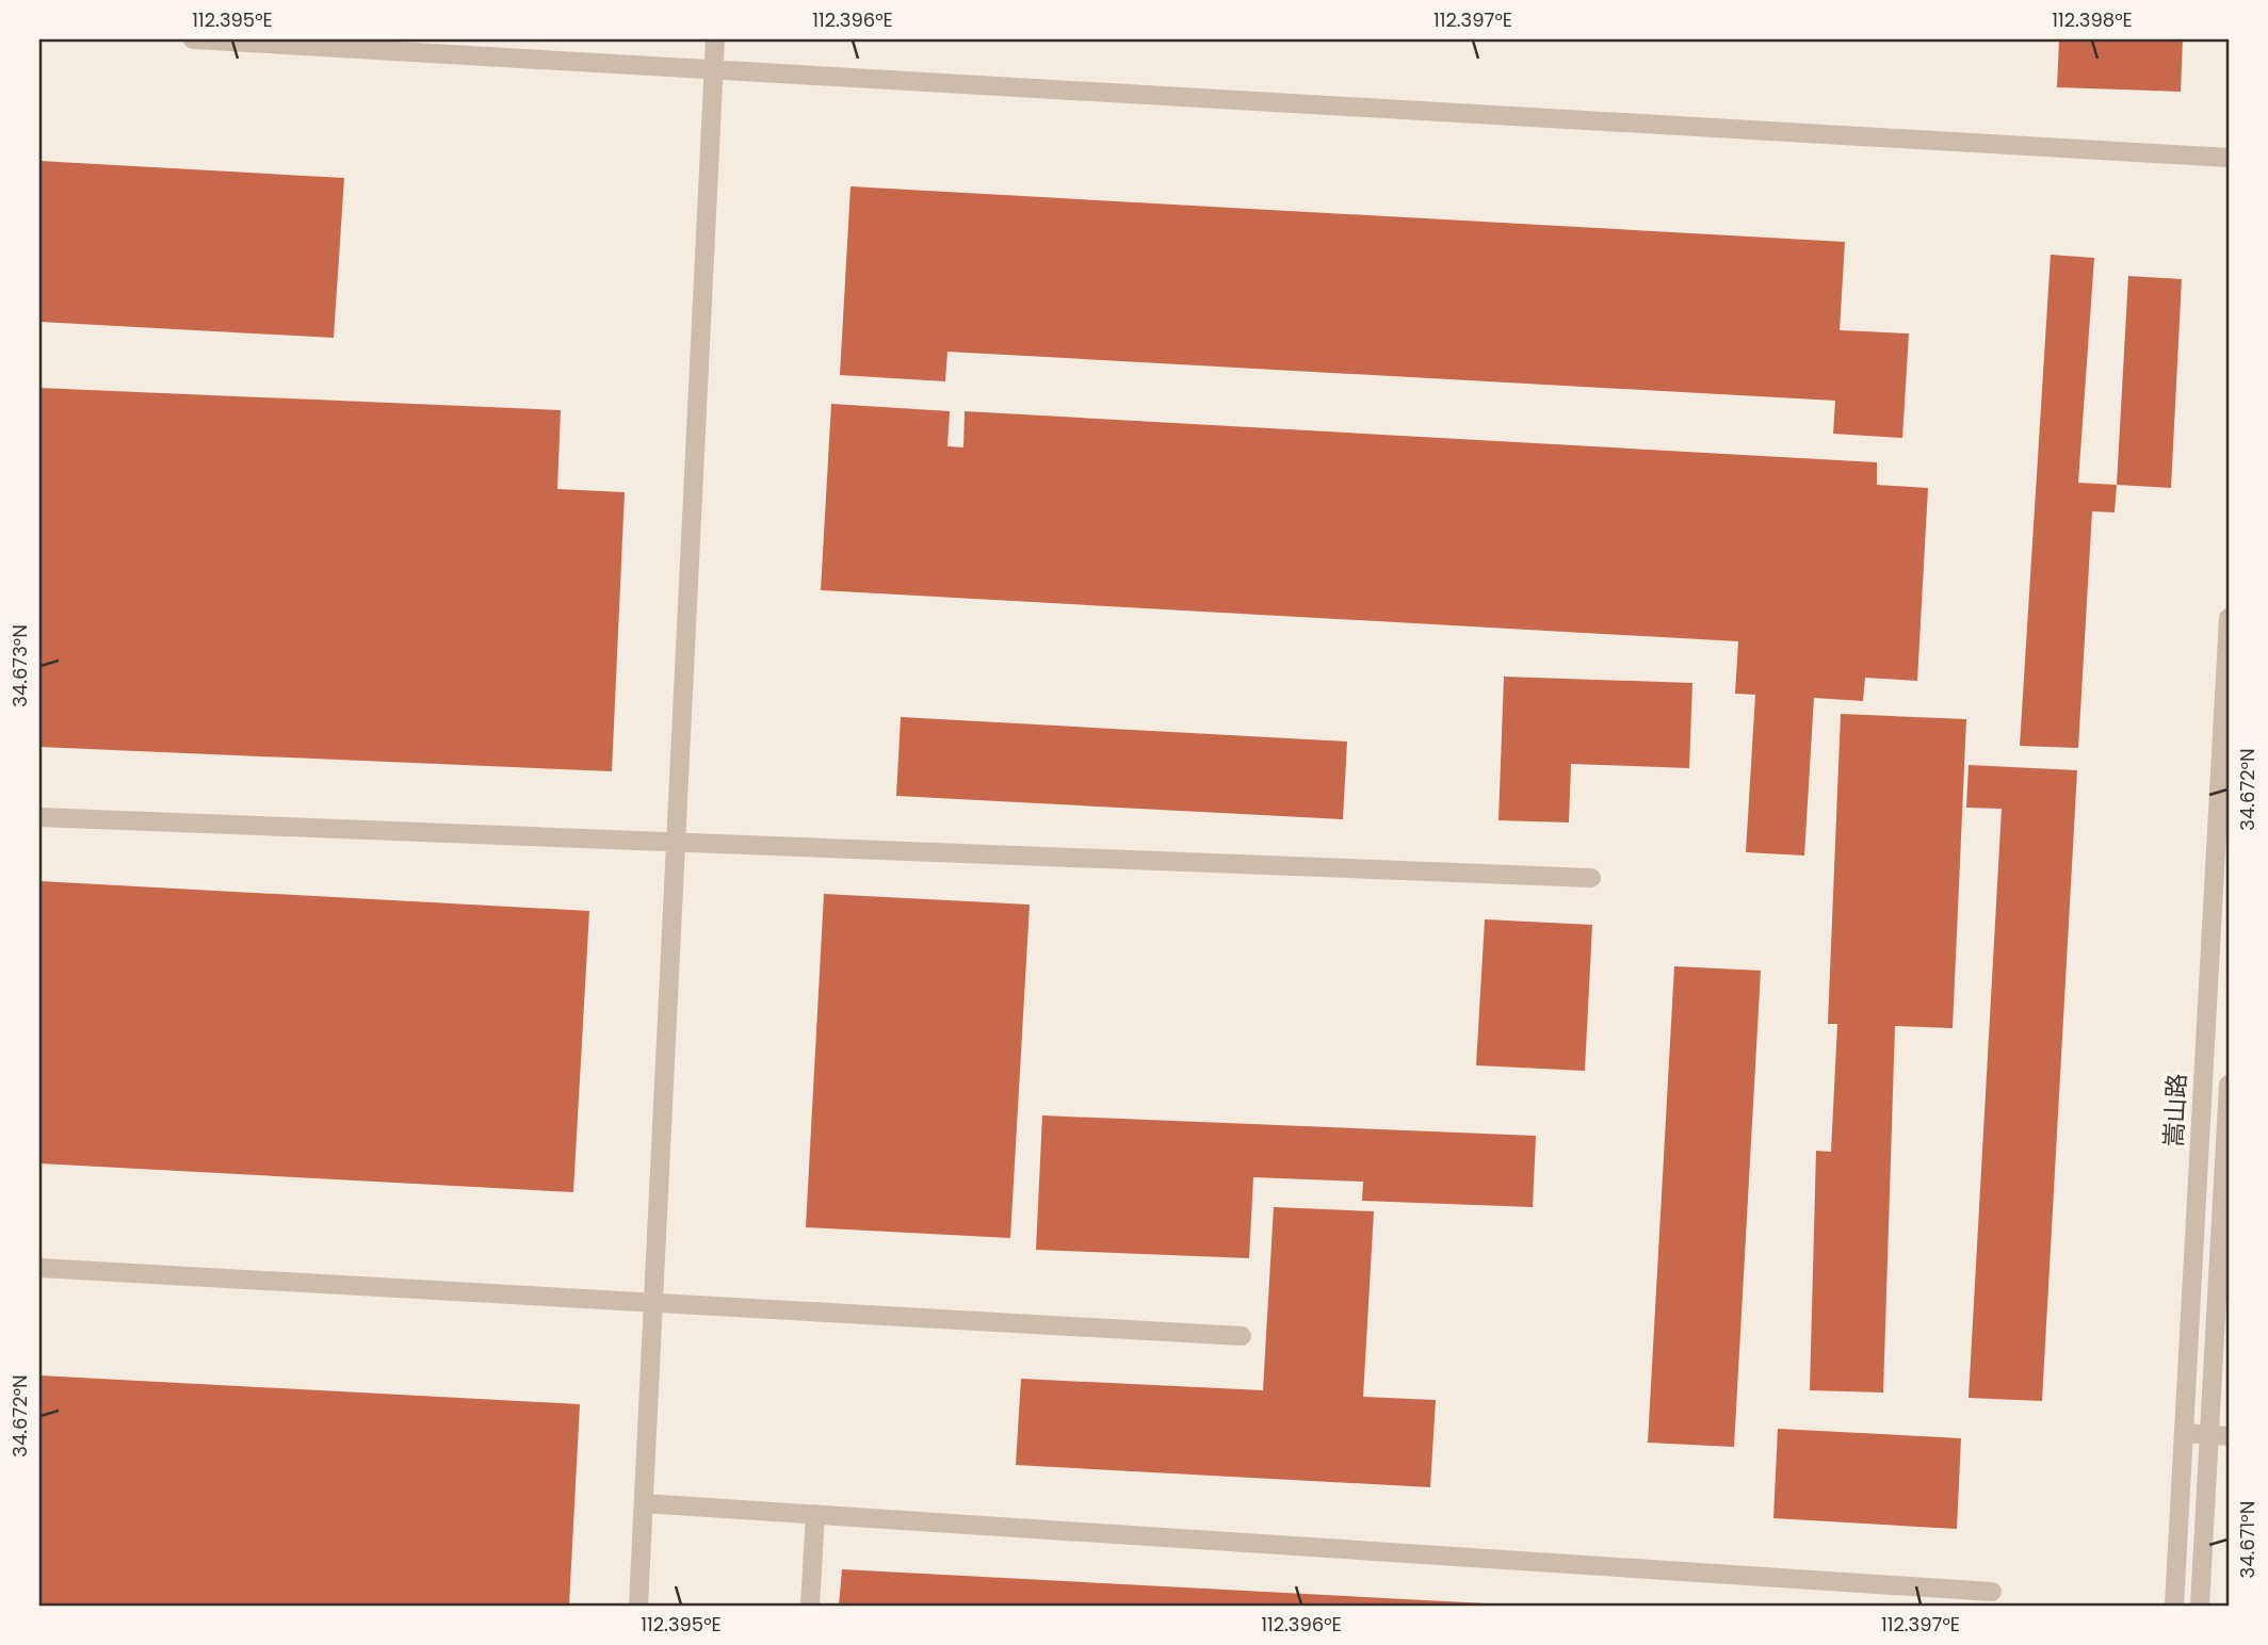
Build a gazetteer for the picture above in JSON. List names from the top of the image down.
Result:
{
  "streets": {
    "street": ["嵩山路"]
  },
  "coordinates": [
    "112.395°E",
    "112.396°E",
    "112.397°E",
    "112.398°E",
    "34.673°N",
    "34.672°N",
    "34.671°N"
  ]
}
